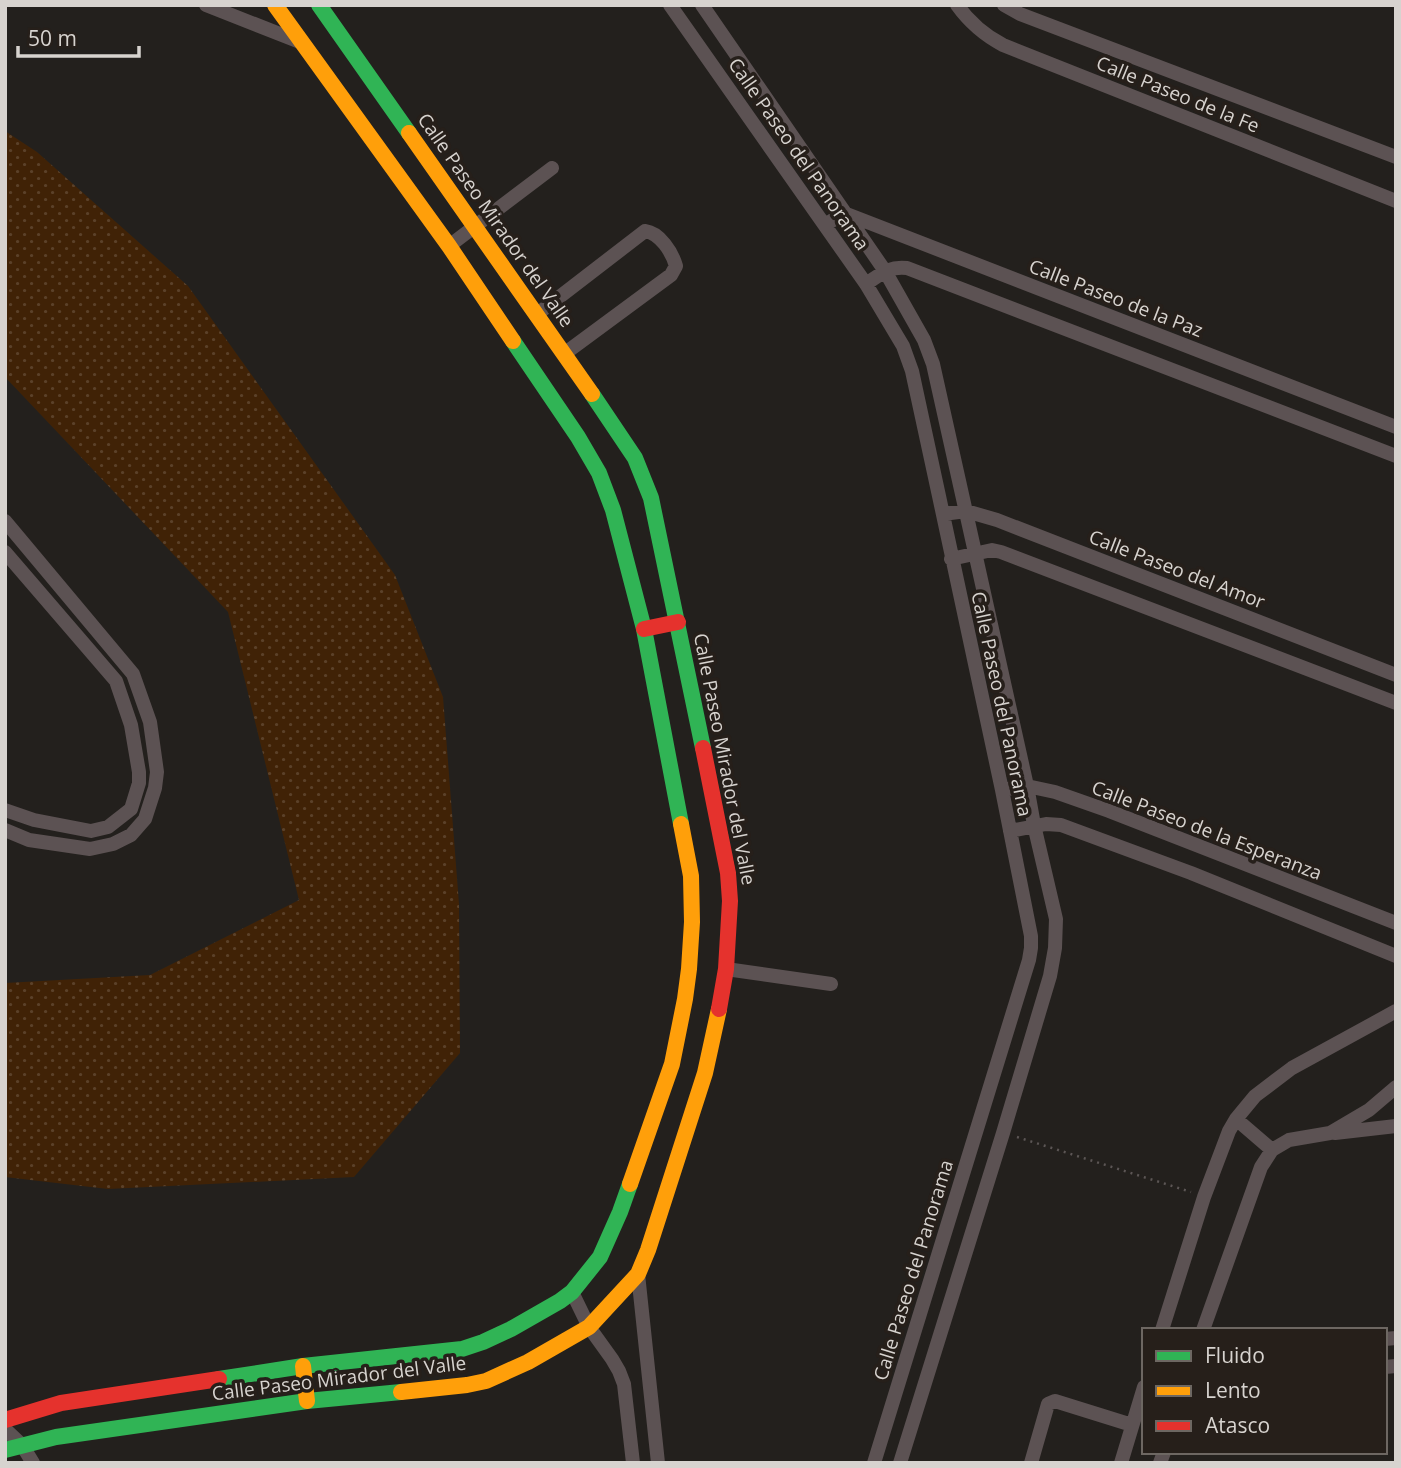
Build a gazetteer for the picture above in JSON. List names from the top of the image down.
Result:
{
  "streets": {
    "street": [
      "Calle Paseo de la Fe",
      "Calle Paseo del Panorama",
      "Calle Paseo Mirador del Valle",
      "Calle Paseo de la Paz",
      "Calle Paseo del Amor",
      "Calle Paseo de la Esperanza"
    ]
  },
  "crossings": [
    ["Calle Paseo del Panorama", "Calle Paseo de la Paz"],
    ["Calle Paseo del Panorama", "Calle Paseo del Amor"],
    ["Calle Paseo del Panorama", "Calle Paseo de la Esperanza"]
  ],
  "legend": ["Fluido", "Lento", "Atasco"],
  "scale_bar": "50 m"
}
